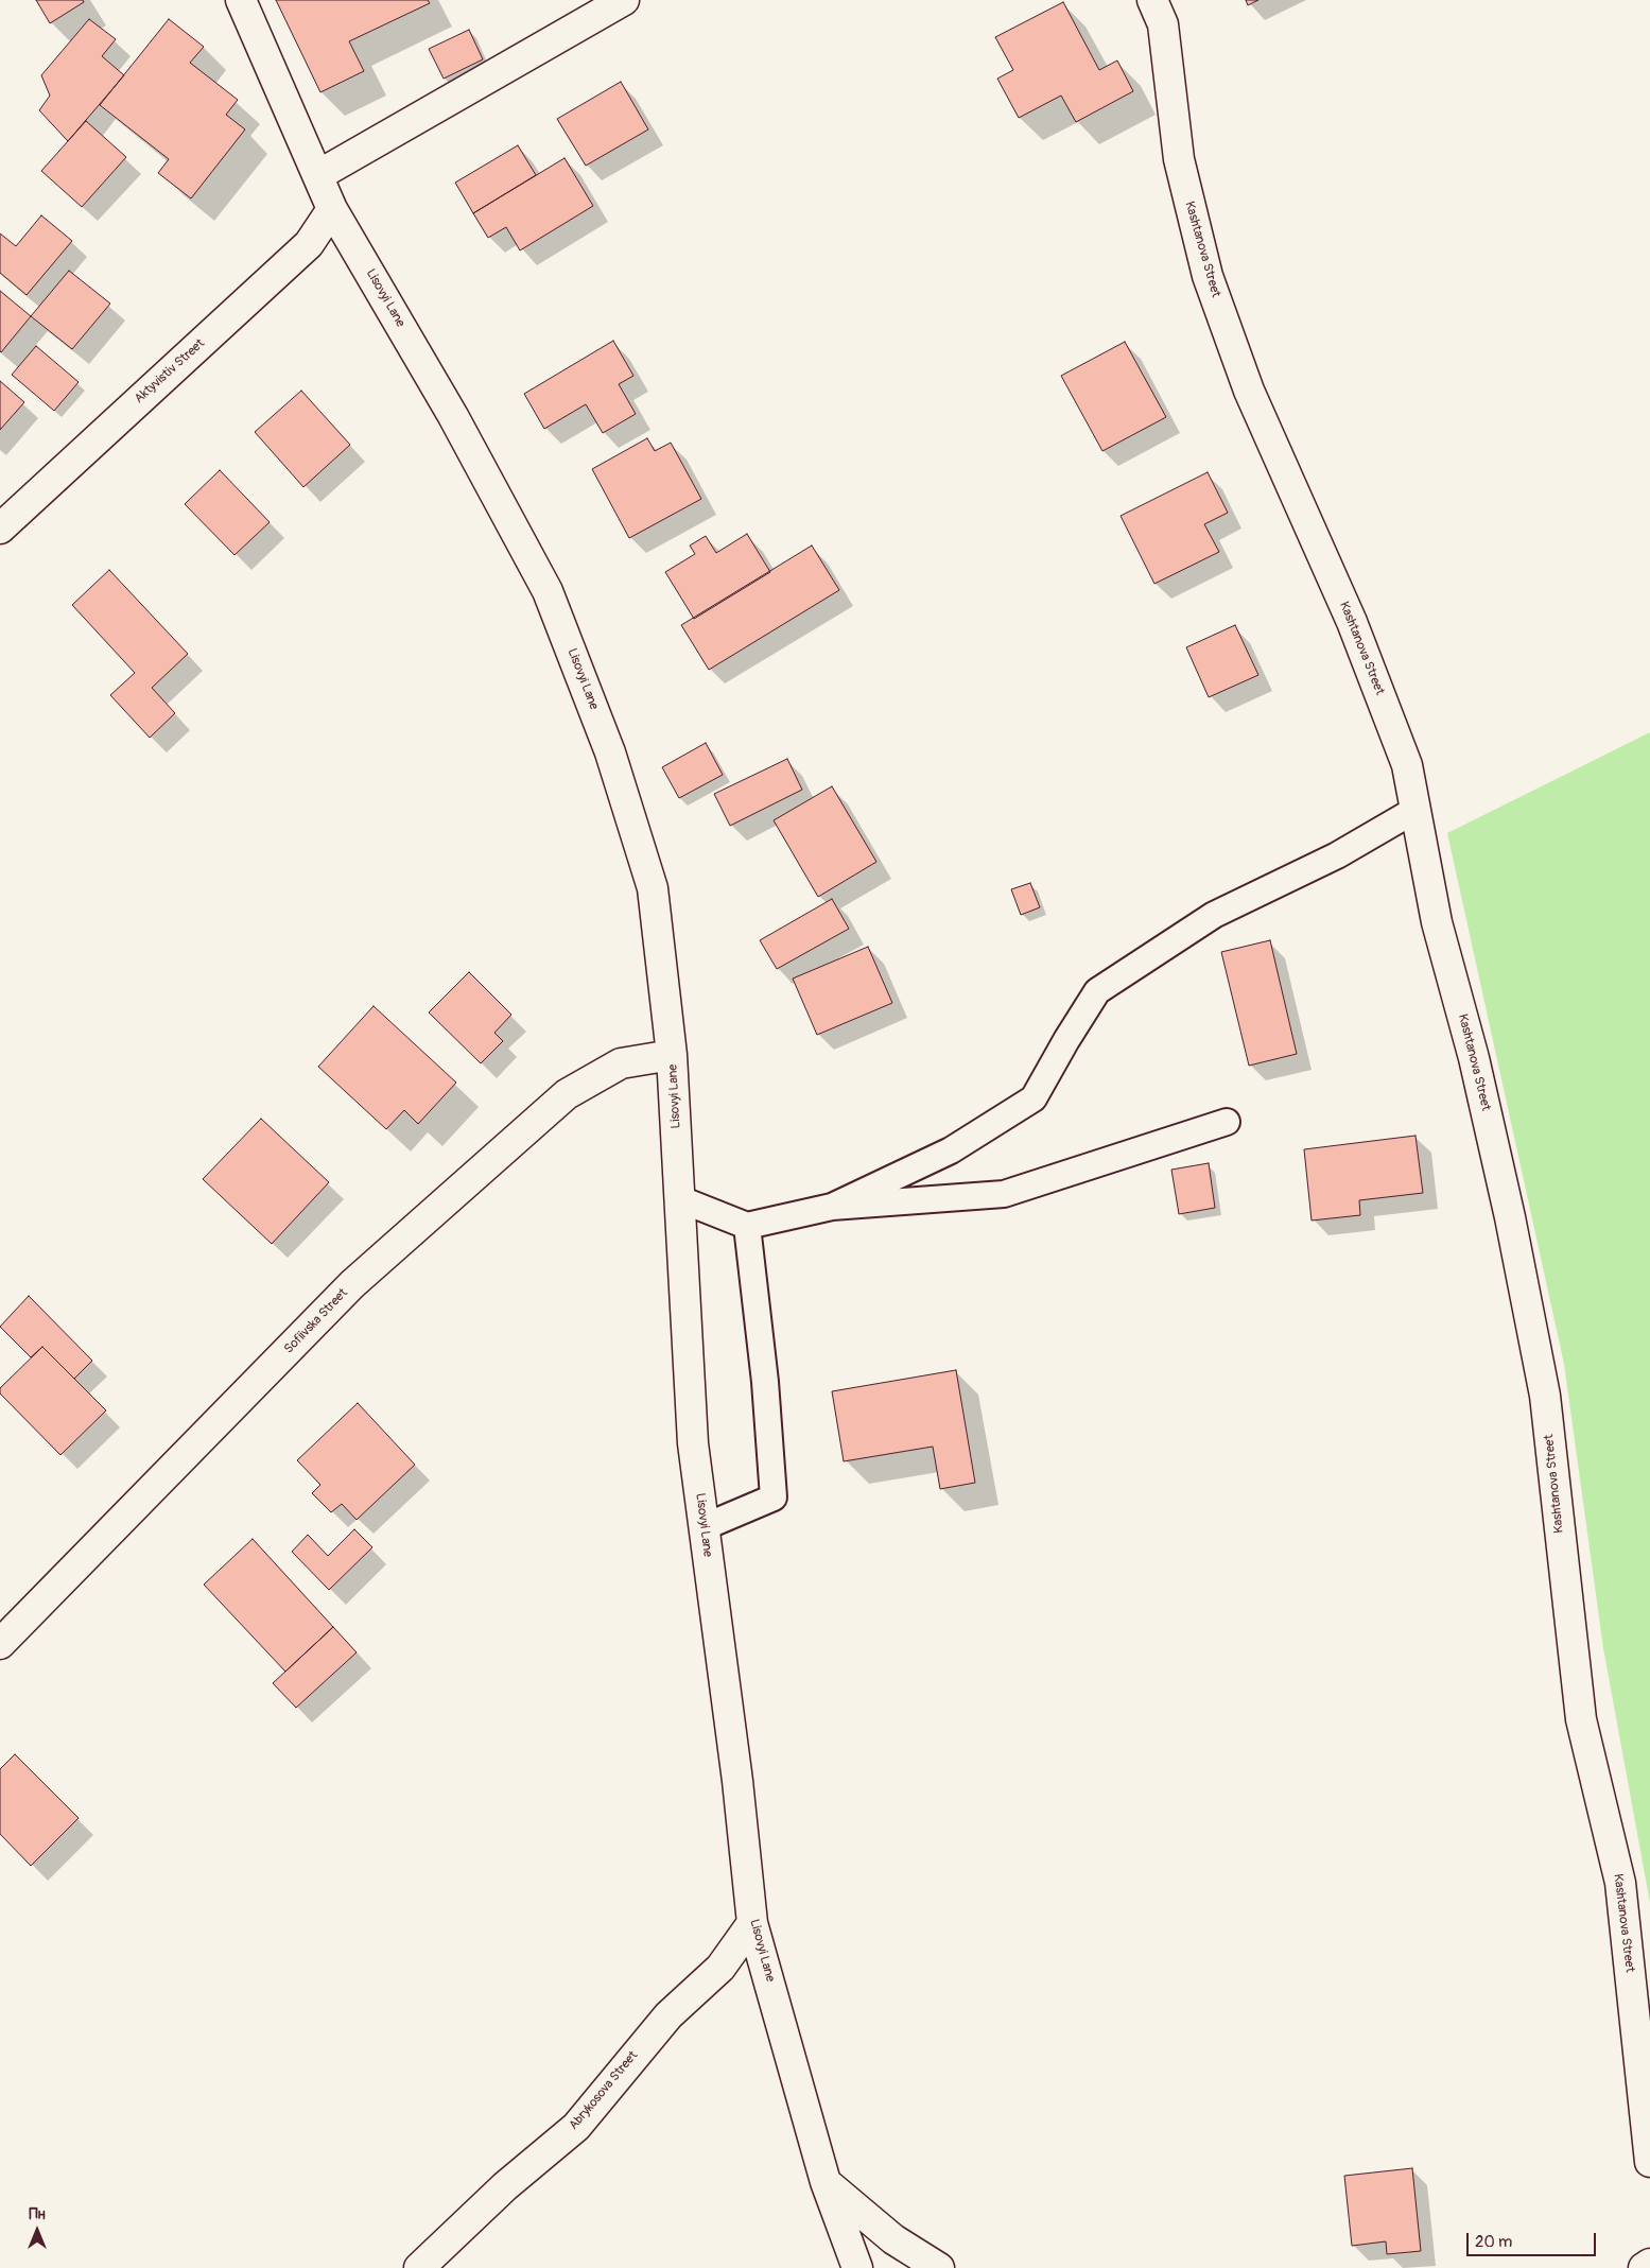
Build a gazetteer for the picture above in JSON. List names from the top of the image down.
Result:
{
  "streets": {
    "street": [
      "Kashtanova Street",
      "Lisovyi Lane",
      "Aktyvistiv Street",
      "Sofiivska Street",
      "Abrykosova Street"
    ]
  },
  "crossings": [
    ["Lisovyi Lane", "Aktyvistiv Street"],
    ["Lisovyi Lane", "Sofiivska Street"],
    ["Lisovyi Lane", "Abrykosova Street"]
  ],
  "scale_bar": "20 m",
  "north": "top"
}
